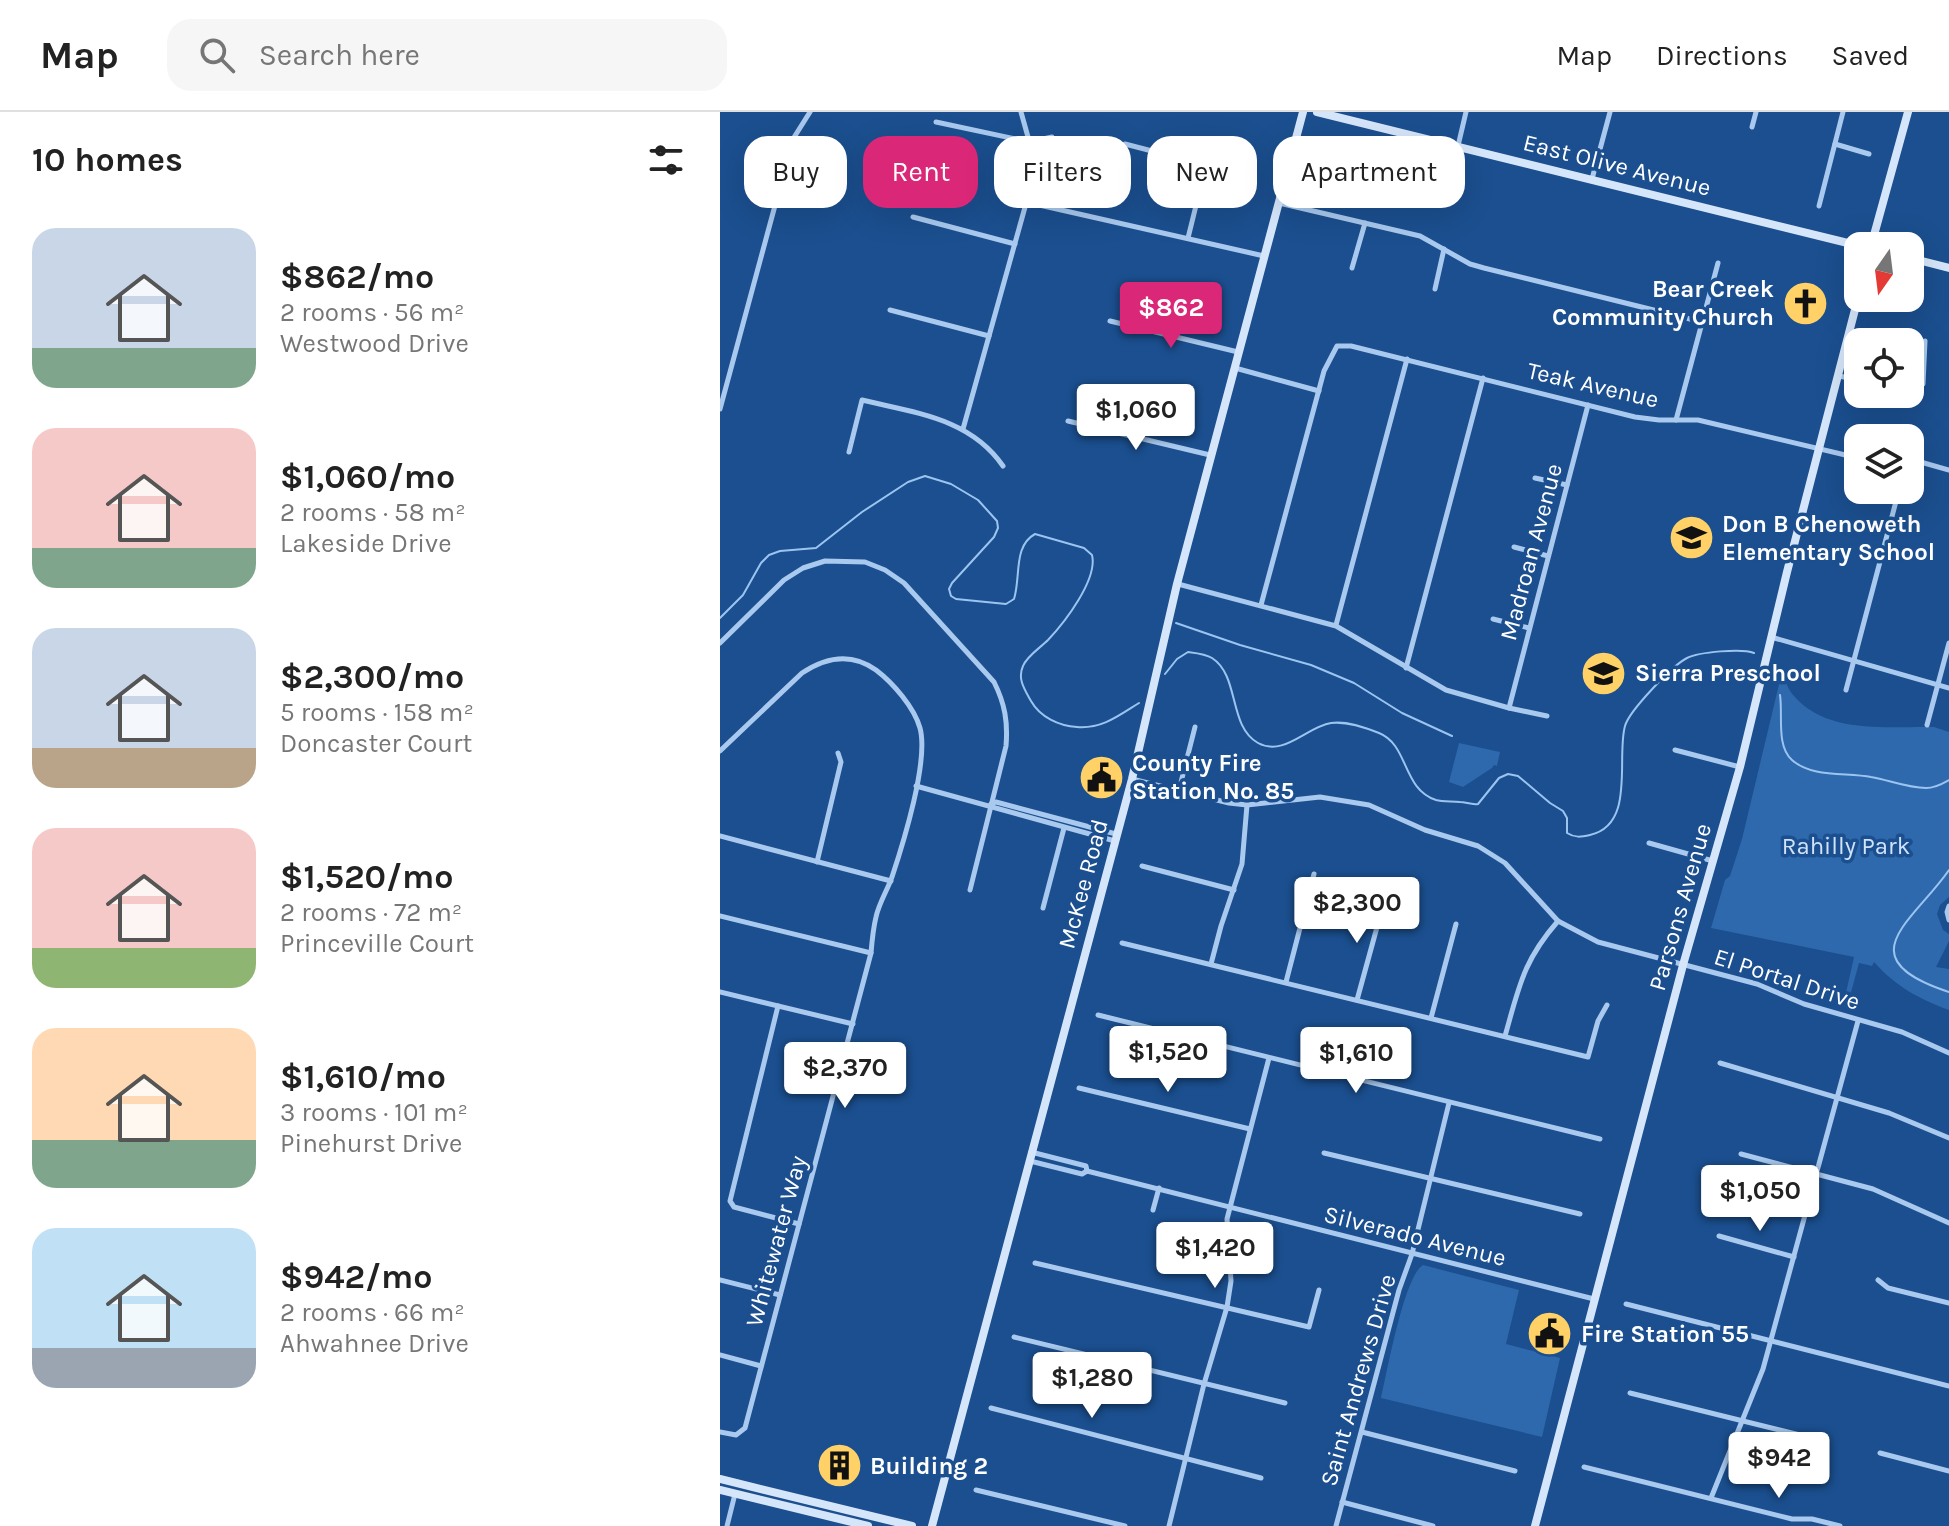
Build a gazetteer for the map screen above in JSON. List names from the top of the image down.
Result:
{
  "streets": {
    "street": [
      "East Olive Avenue",
      "Teak Avenue",
      "Madroan Avenue",
      "McKee Road",
      "Parsons Avenue",
      "El Portal Drive",
      "Silverado Avenue",
      "Whitewater Way",
      "Saint Andrews Drive"
    ]
  },
  "crossings": [
    ["Teak Avenue", "Madroan Avenue"],
    ["Teak Avenue", "Parsons Avenue"],
    ["McKee Road", "El Portal Drive"],
    ["McKee Road", "Silverado Avenue"],
    ["Parsons Avenue", "El Portal Drive"],
    ["Parsons Avenue", "Silverado Avenue"],
    ["Silverado Avenue", "Saint Andrews Drive"]
  ],
  "parks": ["Rahilly Park"],
  "places": {
    "church": ["Bear Creek Community Church"],
    "school or university": ["Don B Chenoweth Elementary School", "Sierra Preschool"],
    "public building": ["County Fire Station No. 85", "Fire Station 55"],
    "building": ["Building 2"]
  },
  "north": "bottom",
  "page": {
    "header": "Map",
    "search": "Search here",
    "nav": ["Map", "Directions", "Saved"],
    "heading": "10 homes",
    "chip": [
      "Buy",
      "Rent",
      "Filters",
      "New",
      "Apartment"
    ],
    "list": [
      {
        "name": "$862/mo",
        "note": "2 rooms · 56 m² · Westwood Drive"
      },
      {
        "name": "$1,060/mo",
        "note": "2 rooms · 58 m² · Lakeside Drive"
      },
      {
        "name": "$2,300/mo",
        "note": "5 rooms · 158 m² · Doncaster Court"
      },
      {
        "name": "$1,520/mo",
        "note": "2 rooms · 72 m² · Princeville Court"
      },
      {
        "name": "$1,610/mo",
        "note": "3 rooms · 101 m² · Pinehurst Drive"
      },
      {
        "name": "$942/mo",
        "note": "2 rooms · 66 m² · Ahwahnee Drive"
      }
    ],
    "price": [
      "$862",
      "$1,060",
      "$2,300",
      "$1,520",
      "$1,610",
      "$2,370",
      "$1,050",
      "$1,420",
      "$1,280",
      "$942"
    ]
  }
}
